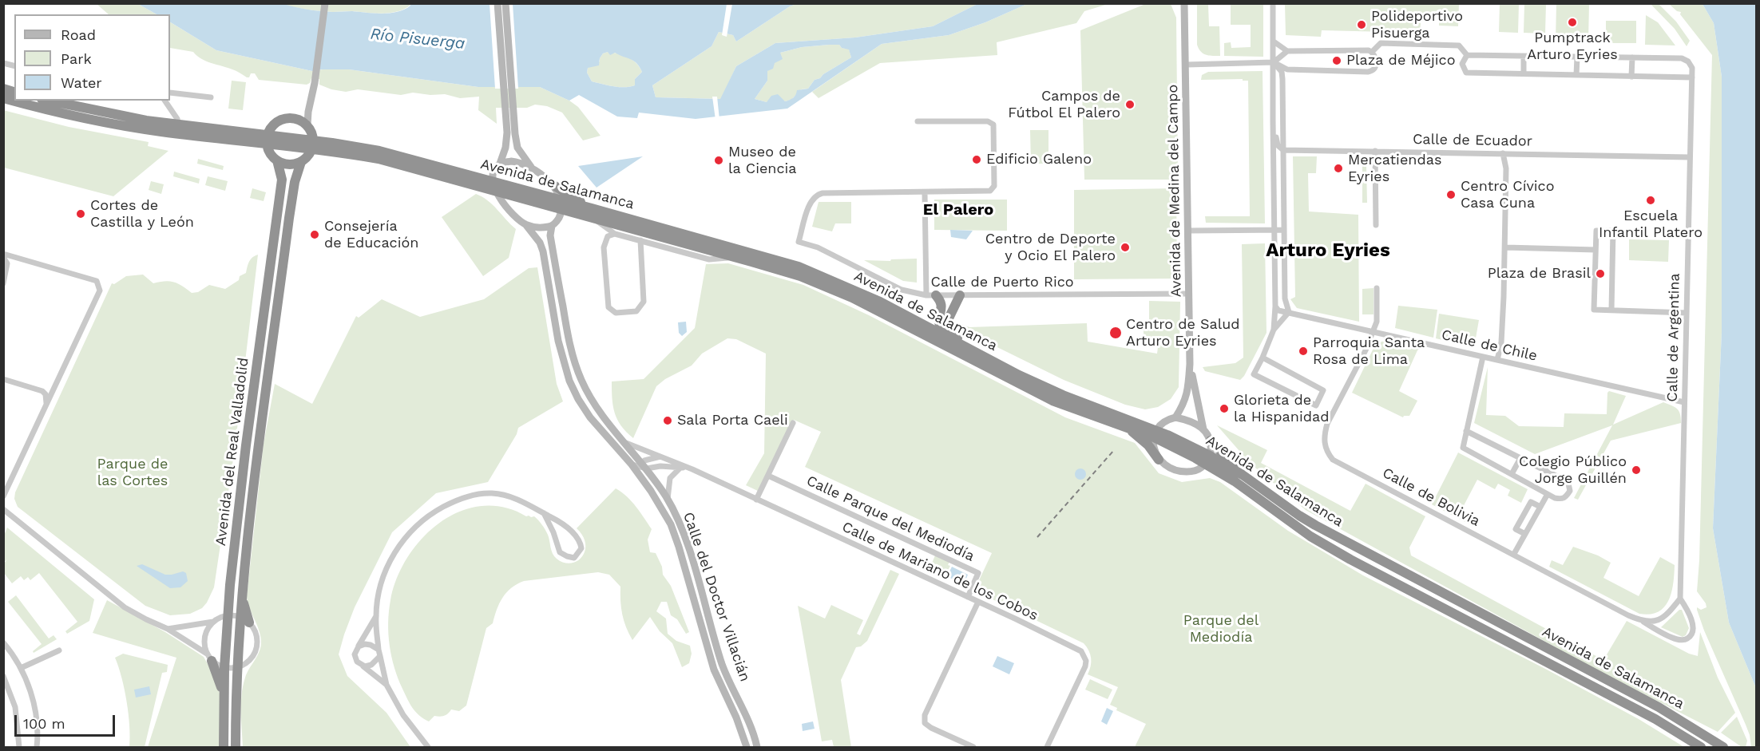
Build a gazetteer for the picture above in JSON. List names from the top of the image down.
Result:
{
  "streets": {
    "highway": ["Avenida de Salamanca", "Avenida del Real Valladolid"],
    "street": [
      "Calle de Ecuador",
      "Avenida de Medina del Campo",
      "Calle de Puerto Rico",
      "Calle de Argentina",
      "Calle de Chile",
      "Calle de Bolivia",
      "Calle Parque del Mediodía",
      "Calle de Mariano de los Cobos",
      "Calle del Doctor Villacián"
    ]
  },
  "crossings": [
    ["Calle de Ecuador", "Calle de Argentina"],
    ["Avenida de Salamanca", "Avenida del Real Valladolid"],
    ["Avenida de Salamanca", "Calle del Doctor Villacián"],
    ["Avenida de Medina del Campo", "Calle de Puerto Rico"],
    ["Calle de Argentina", "Calle de Chile"],
    ["Calle de Argentina", "Calle de Bolivia"],
    ["Calle de Chile", "Calle de Bolivia"],
    ["Calle Parque del Mediodía", "Calle de Mariano de los Cobos"],
    ["Calle de Mariano de los Cobos", "Calle del Doctor Villacián"]
  ],
  "districts": ["El Palero", "Arturo Eyries"],
  "water": ["Río Pisuerga"],
  "parks": ["Parque de las Cortes", "Parque del Mediodía"],
  "places": [
    "Pumptrack Arturo Eyries",
    "Polideportivo Pisuerga",
    "Plaza de Méjico",
    "Campos de Fútbol El Palero",
    "Edificio Galeno",
    "Museo de la Ciencia",
    "Mercatiendas Eyries",
    "Centro Cívico Casa Cuna",
    "Escuela Infantil Platero",
    "Cortes de Castilla y León",
    "Consejería de Educación",
    "Centro de Deporte y Ocio El Palero",
    "Plaza de Brasil",
    "Centro de Salud Arturo Eyries",
    "Parroquia Santa Rosa de Lima",
    "Glorieta de la Hispanidad",
    "Sala Porta Caeli",
    "Colegio Público Jorge Guillén"
  ],
  "legend": ["Road", "Park", "Water"],
  "scale_bar": "100 m"
}
